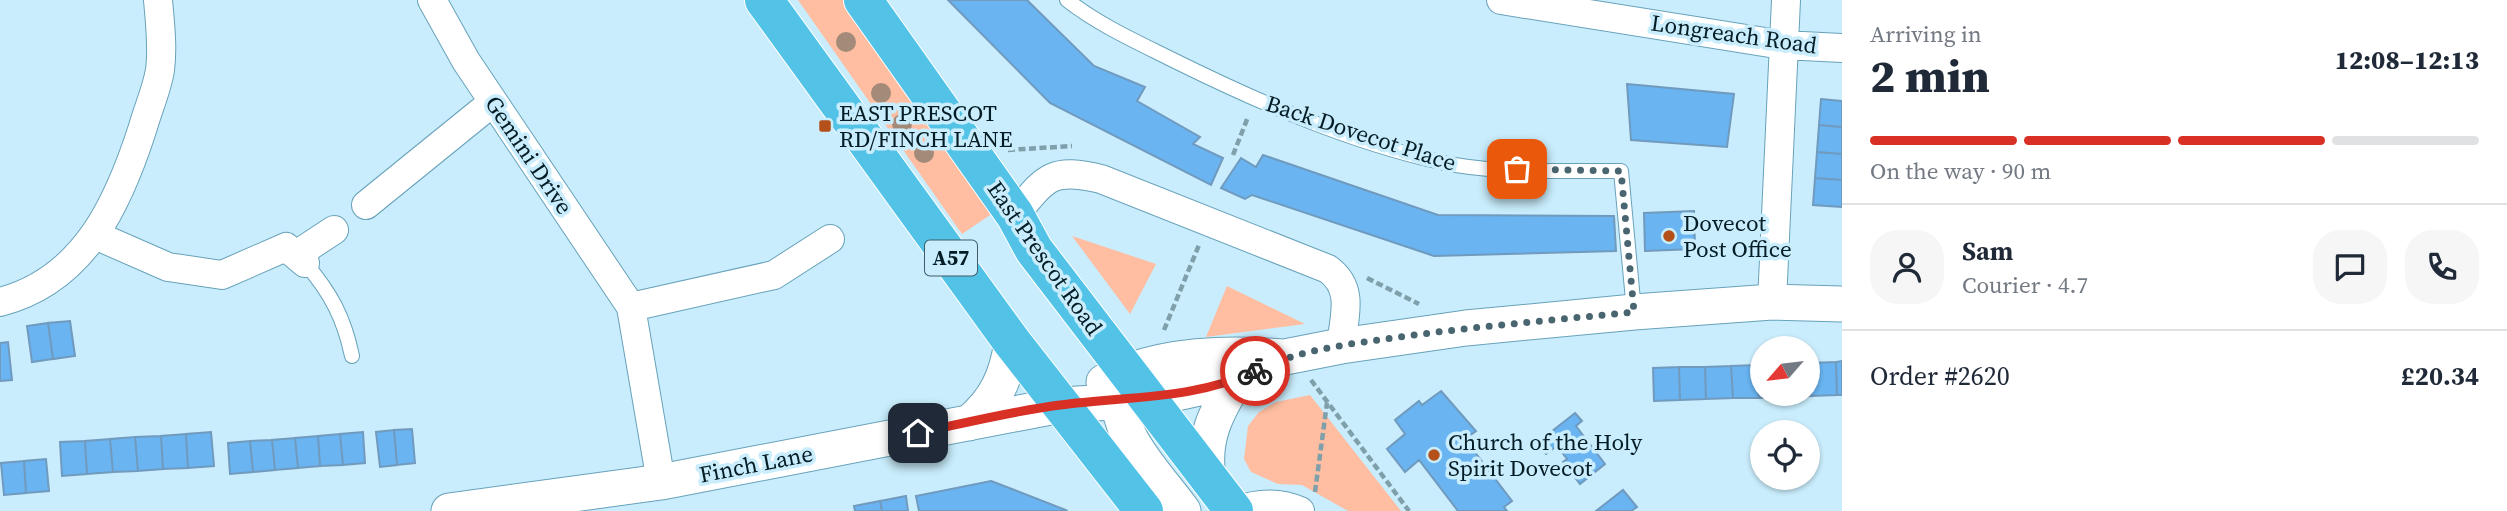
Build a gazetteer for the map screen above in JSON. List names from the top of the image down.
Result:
{
  "streets": {
    "highway": ["A57", "East Prescot Road"],
    "street": ["Longreach Road", "Gemini Drive", "Finch Lane"],
    "lane": ["Back Dovecot Place"]
  },
  "crossings": [
    ["Gemini Drive", "Finch Lane"],
    ["A57", "Finch Lane"],
    ["East Prescot Road", "Finch Lane"]
  ],
  "places": {
    "transit": ["EAST PRESCOT RD/FINCH LANE"],
    "other": ["Dovecot Post Office", "Church of the Holy Spirit Dovecot"]
  },
  "north": "bottom left",
  "page": {
    "heading": ["2 min", "Arriving in", "12:08–12:13"],
    "panel": [
      "Sam",
      "Courier · 4.7",
      "Order #2620",
      "£20.34"
    ],
    "bar": "On the way · 90 m"
  }
}
